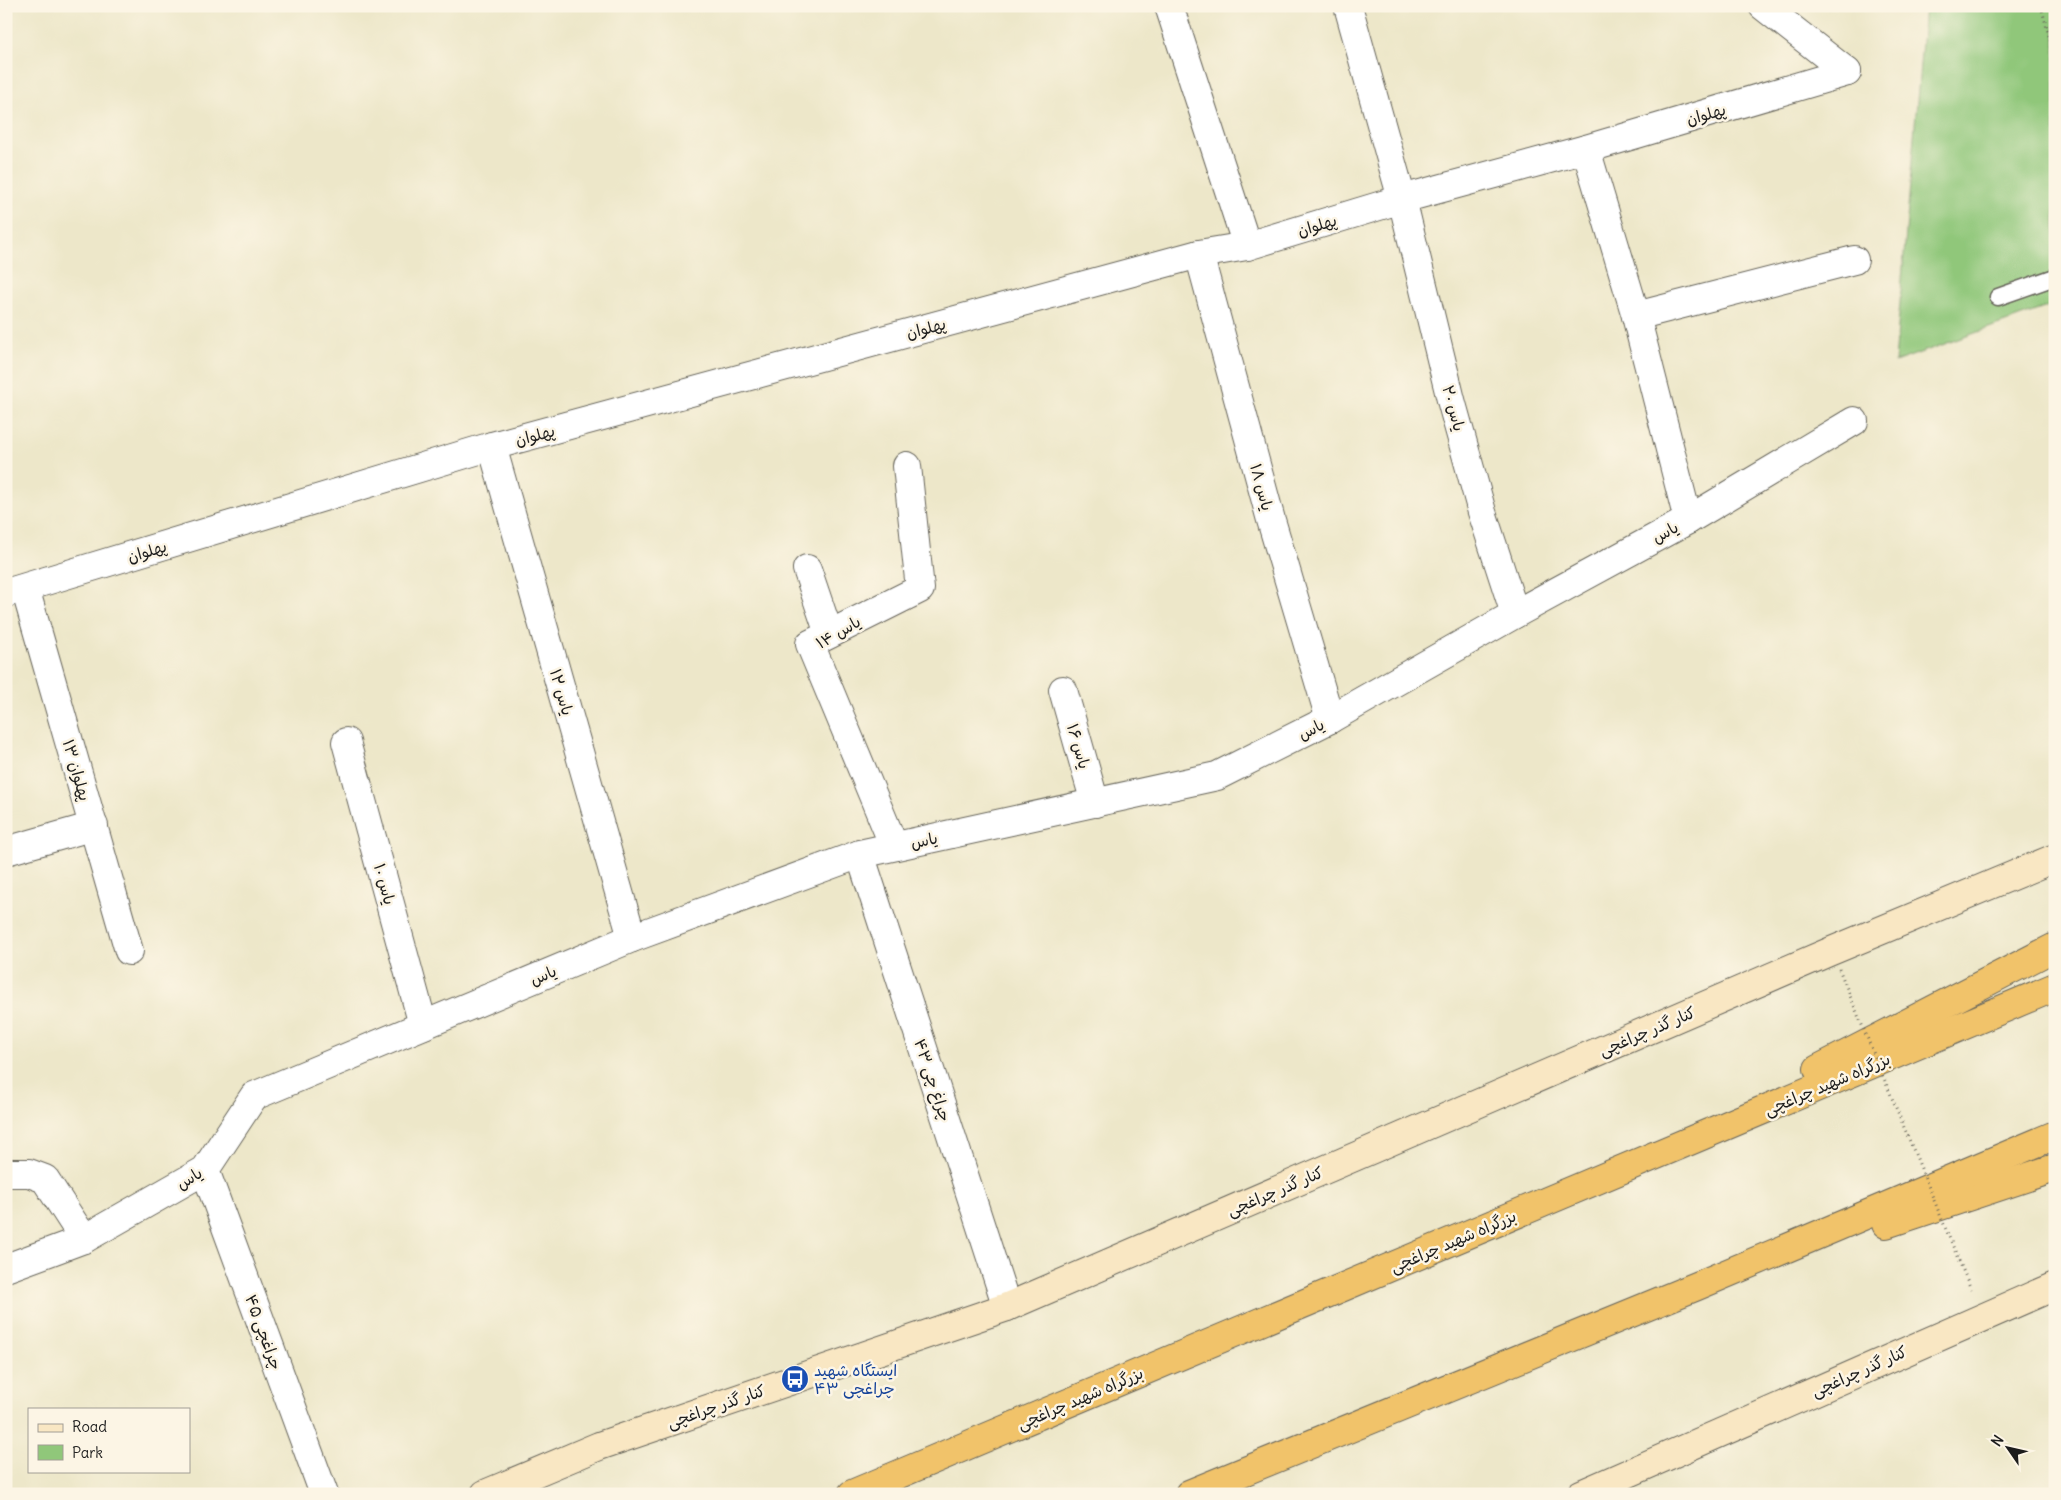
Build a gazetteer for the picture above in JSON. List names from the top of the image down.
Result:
{
  "streets": {
    "highway": ["بزرگراه شهید چراغچی"],
    "main road": ["کنار گذر چراغچی"],
    "street": [
      "پهلوان",
      "یاس ۲۰",
      "یاس ۱۸",
      "یاس",
      "یاس ۱۴",
      "یاس ۱۲",
      "یاس ۱۶",
      "پهلوان ۱۳",
      "یاس ۱۰",
      "چراغ چی ۴۳",
      "چراغچی ۴۵"
    ]
  },
  "crossings": [
    ["پهلوان", "یاس ۲۰"],
    ["پهلوان", "یاس ۱۸"],
    ["پهلوان", "یاس ۱۲"],
    ["پهلوان", "پهلوان ۱۳"],
    ["یاس ۲۰", "یاس"],
    ["یاس ۱۸", "یاس"],
    ["یاس", "یاس ۱۴"],
    ["یاس", "یاس ۱۲"],
    ["یاس", "یاس ۱۶"],
    ["یاس", "یاس ۱۰"],
    ["یاس", "چراغ چی ۴۳"],
    ["یاس", "چراغچی ۴۵"],
    ["کنار گذر چراغچی", "چراغ چی ۴۳"]
  ],
  "places": {
    "bus stop": ["ایستگاه شهید چراغچی ۴۳"]
  },
  "legend": ["Road", "Park"],
  "north": "top left"
}
